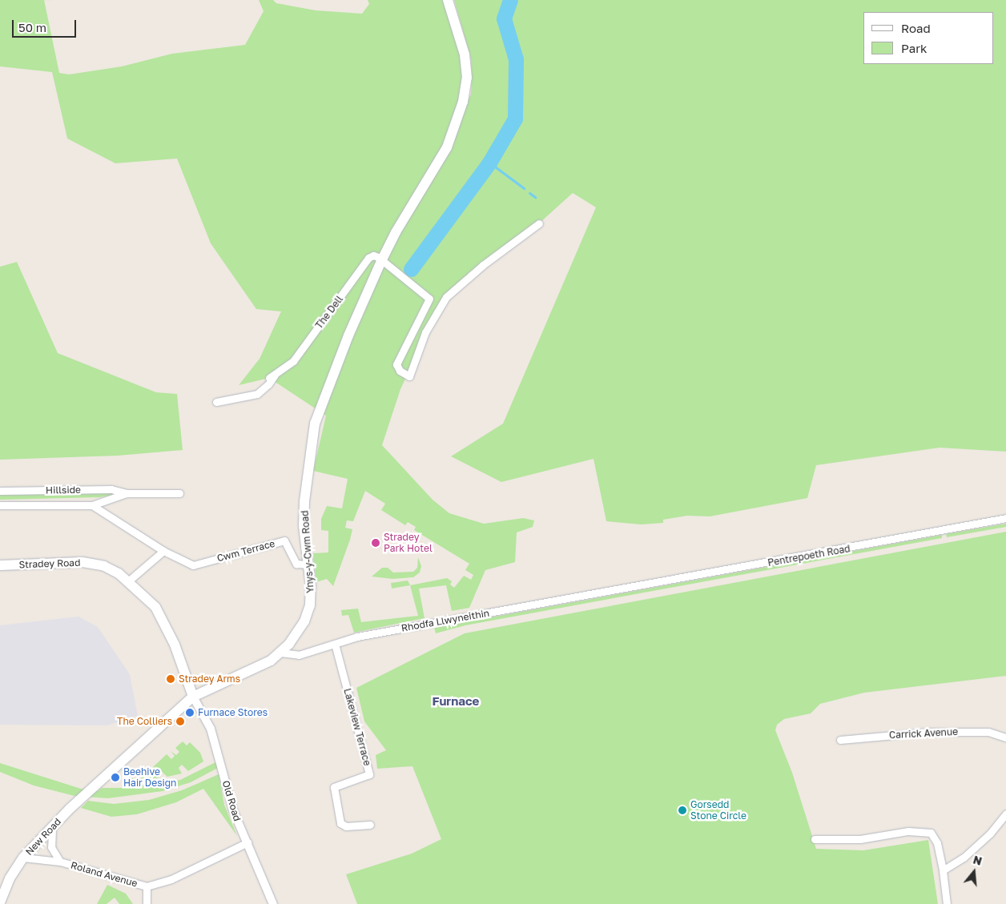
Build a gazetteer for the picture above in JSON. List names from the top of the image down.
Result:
{
  "streets": {
    "main road": ["Ynys-y-Cwm Road", "Stradey Road", "New Road"],
    "street": [
      "The Dell",
      "Hillside",
      "Cwm Terrace",
      "Pentrepoeth Road",
      "Rhodfa Llwyneithin",
      "Lakeview Terrace",
      "Carrick Avenue",
      "Old Road",
      "Roland Avenue"
    ]
  },
  "crossings": [
    ["The Dell", "Ynys-y-Cwm Road"],
    ["Hillside", "Cwm Terrace"],
    ["Cwm Terrace", "Ynys-y-Cwm Road"],
    ["Ynys-y-Cwm Road", "Stradey Road"],
    ["Ynys-y-Cwm Road", "Rhodfa Llwyneithin"],
    ["Ynys-y-Cwm Road", "Old Road"],
    ["Ynys-y-Cwm Road", "New Road"],
    ["Pentrepoeth Road", "Rhodfa Llwyneithin"],
    ["Stradey Road", "Old Road"],
    ["Rhodfa Llwyneithin", "Lakeview Terrace"],
    ["Old Road", "Roland Avenue"],
    ["New Road", "Roland Avenue"]
  ],
  "districts": ["Furnace"],
  "places": [
    "Stradey Park Hotel",
    "Stradey Arms",
    "Furnace Stores",
    "The Colliers",
    "Beehive Hair Design",
    "Gorsedd Stone Circle"
  ],
  "legend": ["Road", "Park"],
  "scale_bar": "50 m",
  "north": "top"
}
